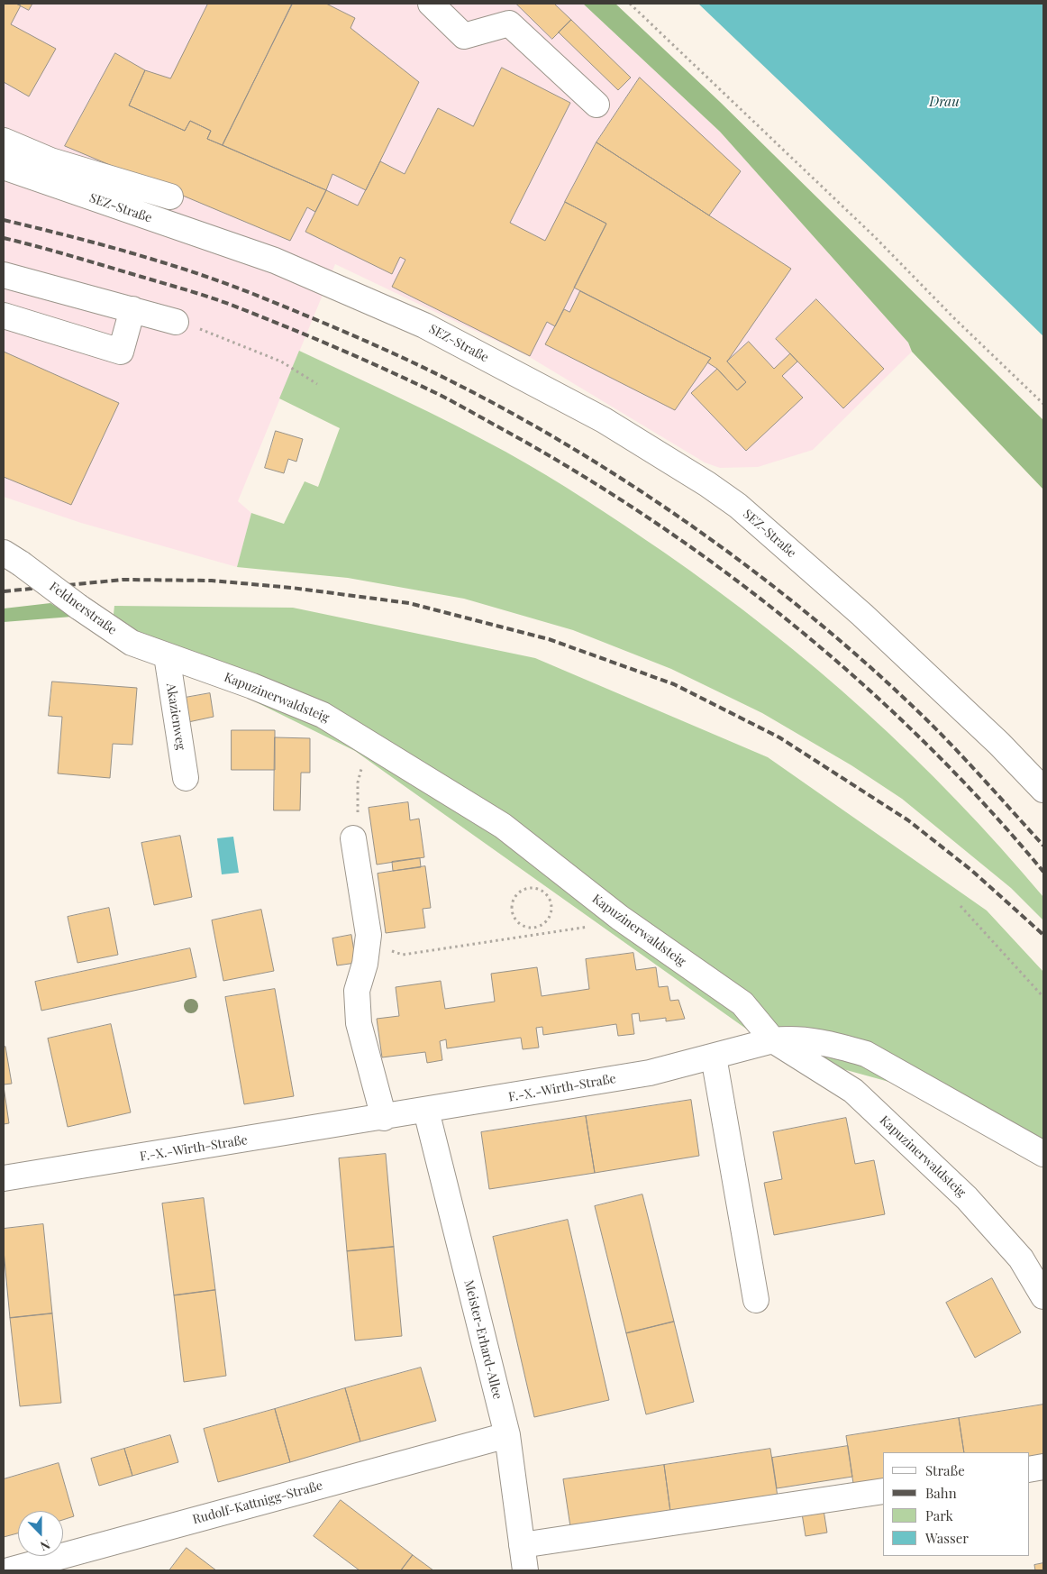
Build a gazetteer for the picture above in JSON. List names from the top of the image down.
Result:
{
  "streets": {
    "street": [
      "SEZ-Straße",
      "Feldnerstraße",
      "Kapuzinerwaldsteig",
      "Akazienweg",
      "F.-X.-Wirth-Straße",
      "Meister-Erhard-Allee",
      "Rudolf-Kattnigg-Straße"
    ]
  },
  "crossings": [
    ["Feldnerstraße", "Kapuzinerwaldsteig"],
    ["Feldnerstraße", "Akazienweg"],
    ["Kapuzinerwaldsteig", "Akazienweg"],
    ["Kapuzinerwaldsteig", "F.-X.-Wirth-Straße"],
    ["F.-X.-Wirth-Straße", "Meister-Erhard-Allee"],
    ["Meister-Erhard-Allee", "Rudolf-Kattnigg-Straße"]
  ],
  "water": ["Drau"],
  "legend": [
    "Straße",
    "Bahn",
    "Park",
    "Wasser"
  ],
  "north": "bottom"
}
